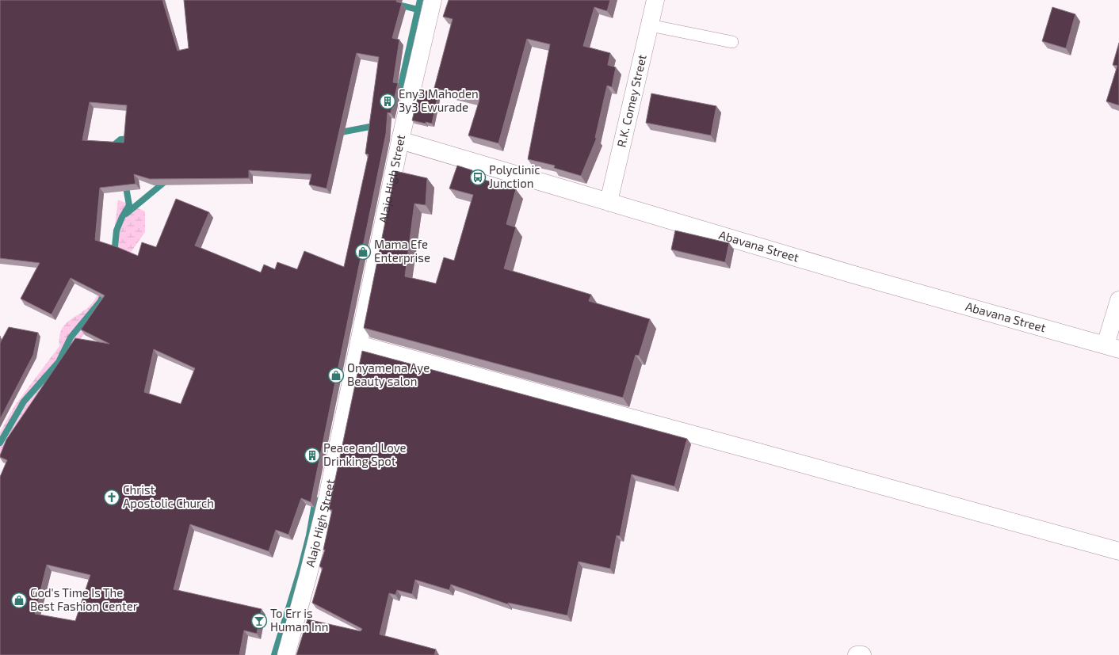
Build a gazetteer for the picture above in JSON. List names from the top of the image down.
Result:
{
  "streets": {
    "street": ["R.K. Comey Street", "Alajo High Street", "Abavana Street"]
  },
  "crossings": [
    ["R.K. Comey Street", "Abavana Street"],
    ["Alajo High Street", "Abavana Street"]
  ],
  "places": {
    "building": ["Eny3 Mahoden 3y3 Ewurade", "Peace and Love Drinking Spot"],
    "bus stop": ["Polyclinic Junction"],
    "shop": ["Mama Efe Enterprise", "Onyame na Aye Beauty salon", "God's Time Is The Best Fashion Center"],
    "church": ["Christ Apostolic Church"],
    "bar": ["To Err is Human Inn"]
  }
}
